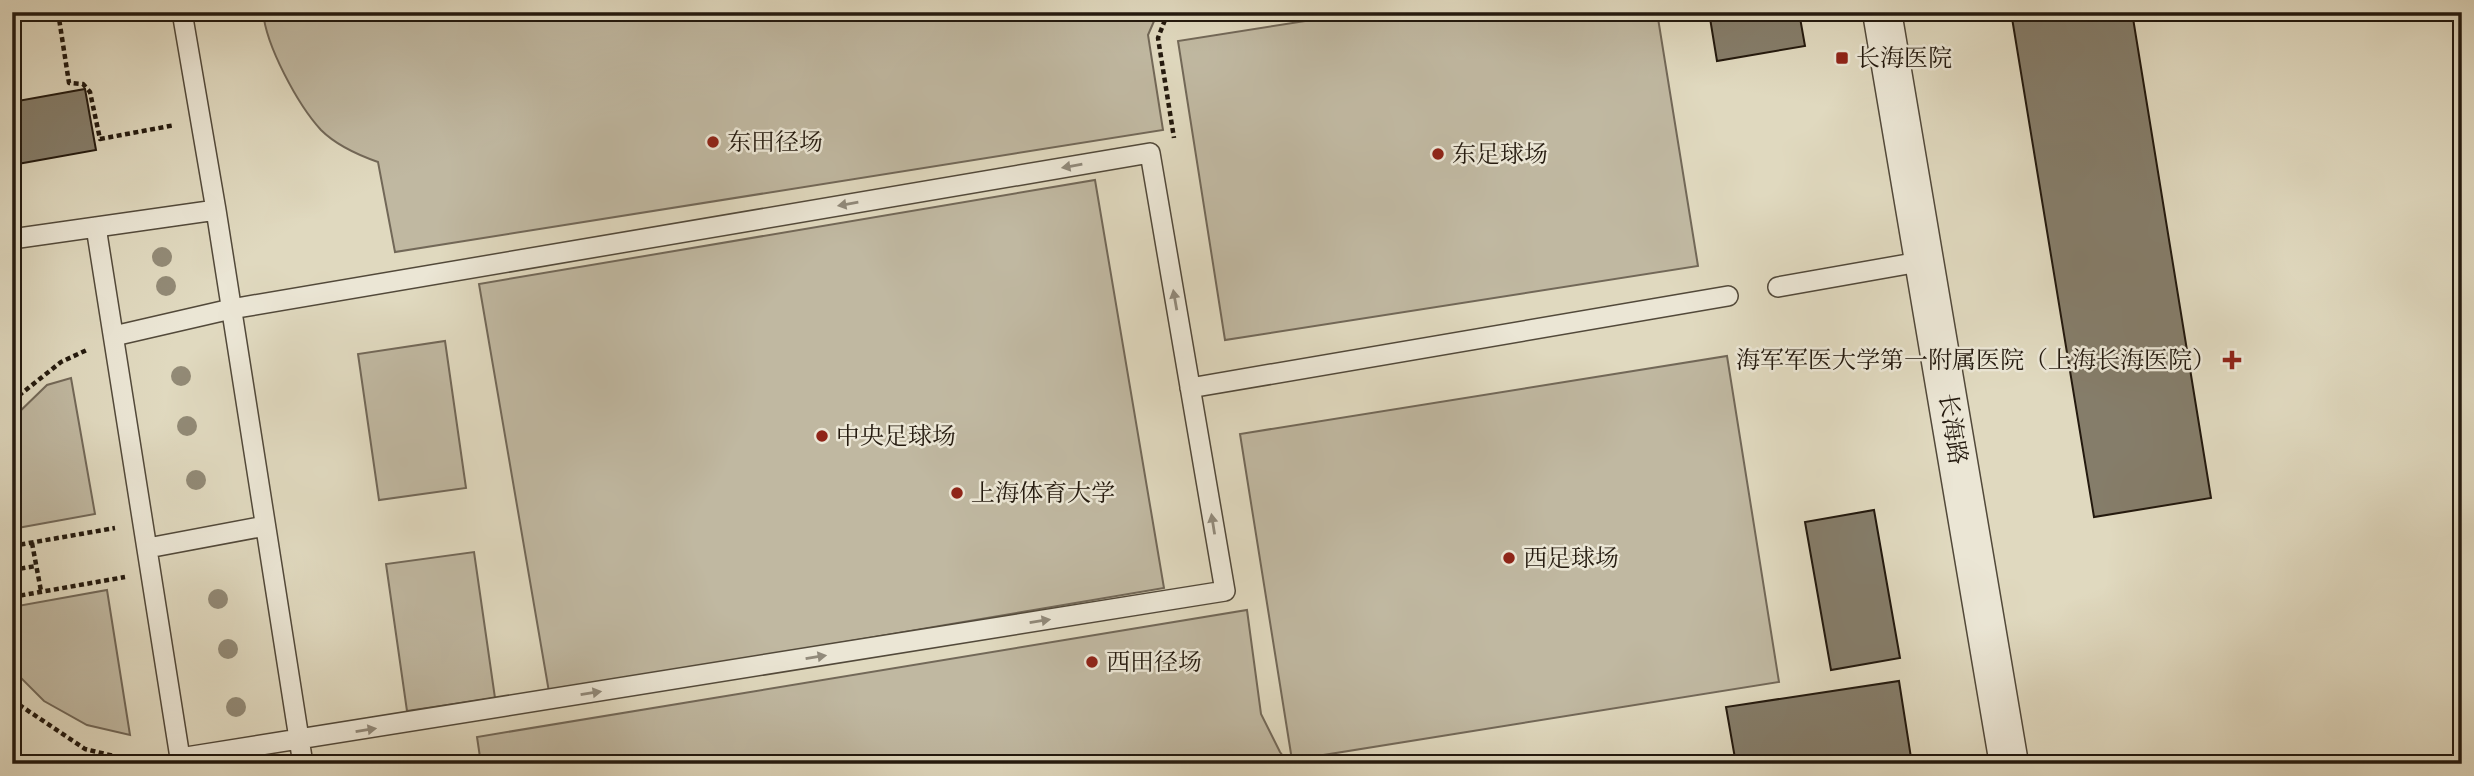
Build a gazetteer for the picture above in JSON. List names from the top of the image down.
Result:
{
  "streets": {
    "street": ["长海路"]
  },
  "places": {
    "transit": ["长海医院"],
    "other": [
      "东田径场",
      "东足球场",
      "中央足球场",
      "上海体育大学",
      "西足球场",
      "西田径场"
    ],
    "health": ["海军军医大学第一附属医院（上海长海医院）"]
  }
}
